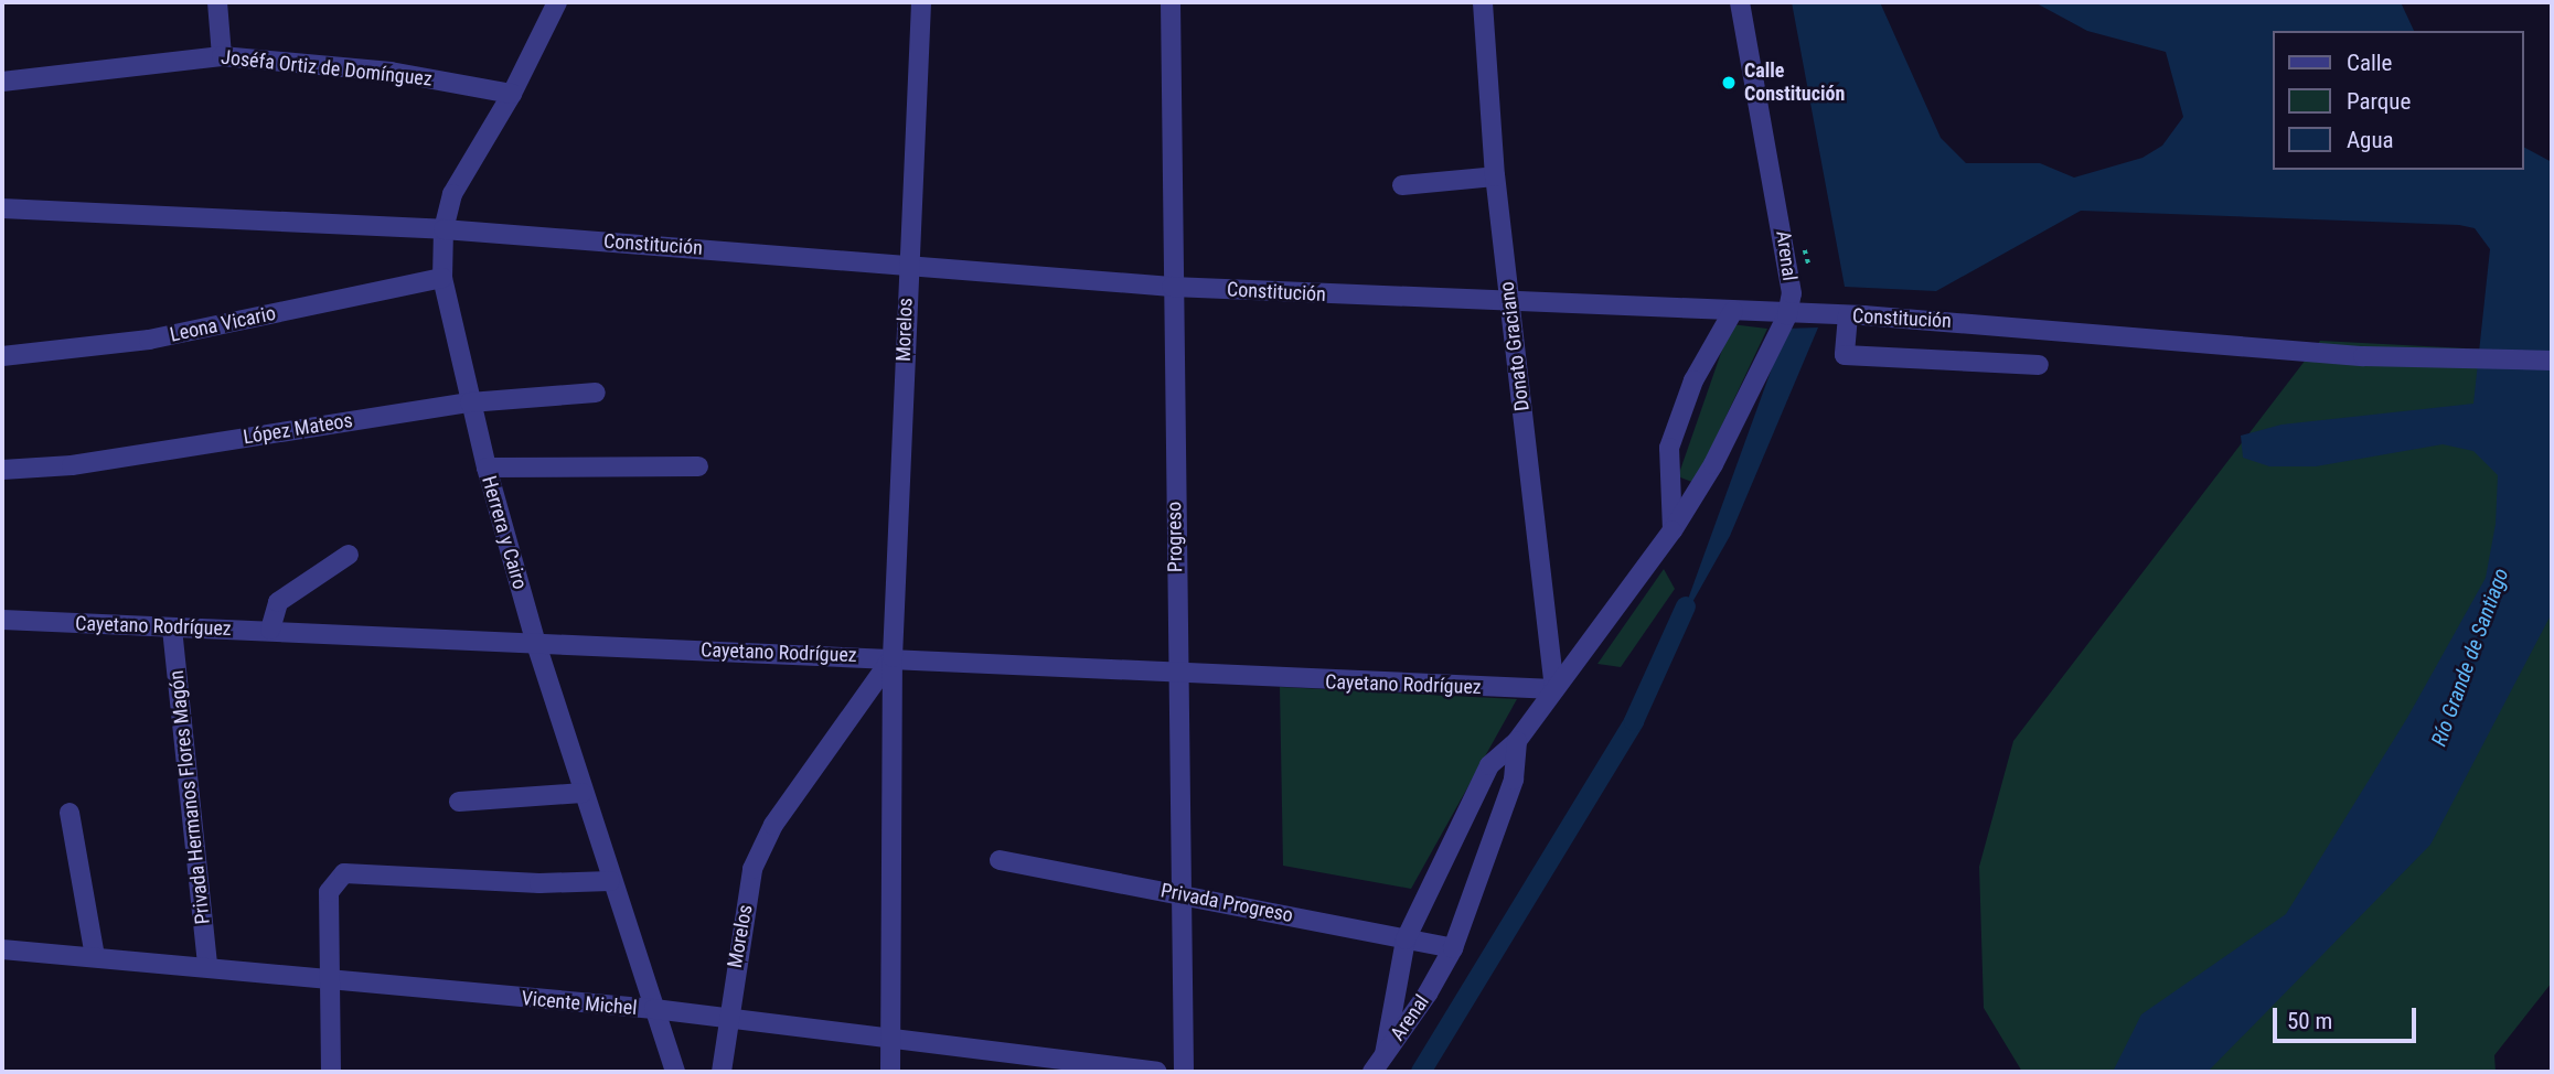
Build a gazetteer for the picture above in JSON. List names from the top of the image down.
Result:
{
  "streets": {
    "street": [
      "Joséfa Ortiz de Domínguez",
      "Constitución",
      "Arenal",
      "Leona Vicario",
      "Morelos",
      "Donato Graciano",
      "López Mateos",
      "Herrera y Cairo",
      "Progreso",
      "Cayetano Rodríguez",
      "Privada Hermanos Flores Magón",
      "Privada Progreso",
      "Vicente Michel"
    ]
  },
  "crossings": [
    ["Joséfa Ortiz de Domínguez", "Herrera y Cairo"],
    ["Constitución", "Arenal"],
    ["Constitución", "Morelos"],
    ["Constitución", "Donato Graciano"],
    ["Constitución", "Herrera y Cairo"],
    ["Constitución", "Progreso"],
    ["Arenal", "Donato Graciano"],
    ["Arenal", "Cayetano Rodríguez"],
    ["Arenal", "Privada Progreso"],
    ["Leona Vicario", "Herrera y Cairo"],
    ["Morelos", "Cayetano Rodríguez"],
    ["Morelos", "Vicente Michel"],
    ["Donato Graciano", "Cayetano Rodríguez"],
    ["López Mateos", "Herrera y Cairo"],
    ["Herrera y Cairo", "Cayetano Rodríguez"],
    ["Herrera y Cairo", "Vicente Michel"],
    ["Progreso", "Cayetano Rodríguez"],
    ["Progreso", "Privada Progreso"],
    ["Cayetano Rodríguez", "Privada Hermanos Flores Magón"],
    ["Privada Hermanos Flores Magón", "Vicente Michel"]
  ],
  "water": ["Río Grande de Santiago"],
  "places": ["Calle Constitución"],
  "legend": ["Calle", "Parque", "Agua"],
  "scale_bar": "50 m"
}
